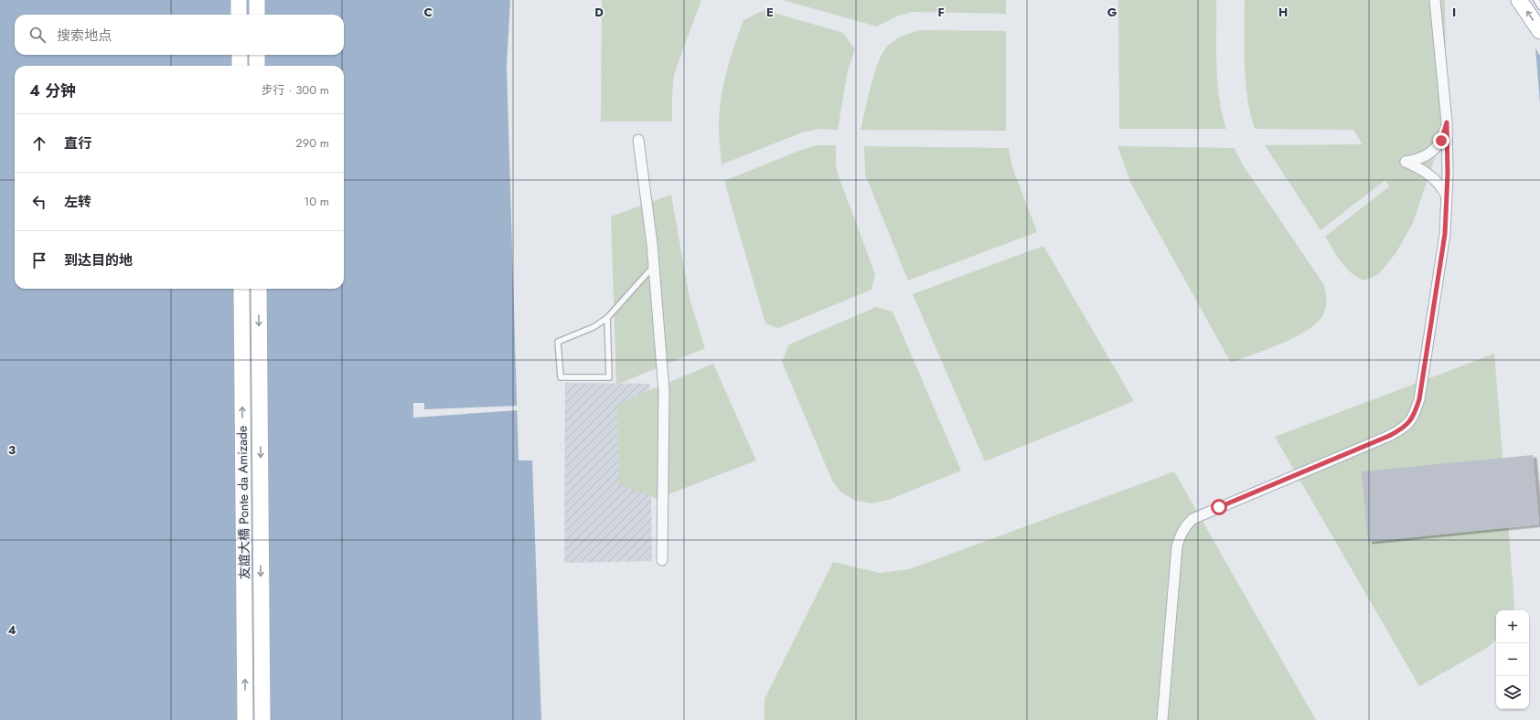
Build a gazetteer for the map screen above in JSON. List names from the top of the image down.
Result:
{
  "streets": {
    "main road": ["友誼大橋 Ponte da Amizade"]
  },
  "page": {
    "search": "搜索地点",
    "heading": ["4 分钟", "步行 · 300 m"],
    "list": [
      ["直行", "290 m"],
      ["左转", "10 m"],
      "到达目的地"
    ],
    "map_buttons": ["+", "−"]
  },
  "grid": {
    "columns": [
      "C",
      "D",
      "E",
      "F",
      "G",
      "H",
      "I"
    ],
    "rows": ["3", "4"]
  }
}
